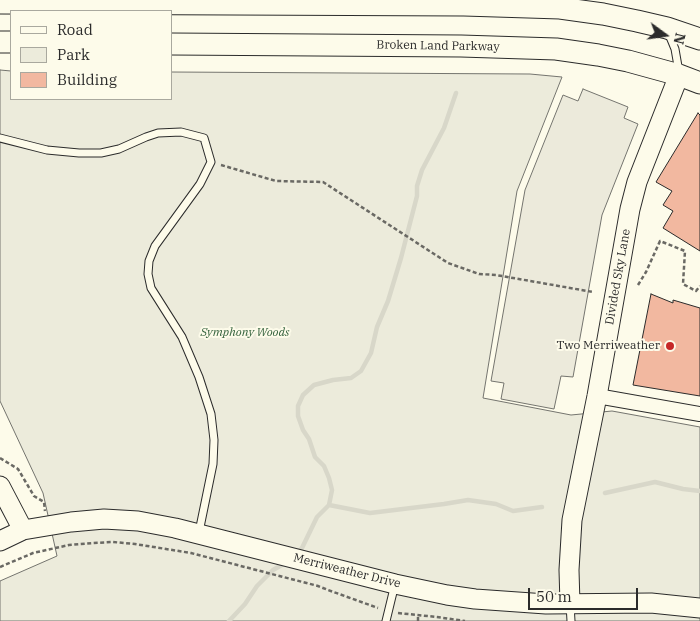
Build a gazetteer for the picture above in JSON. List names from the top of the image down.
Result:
{
  "streets": {
    "main road": ["Broken Land Parkway"],
    "street": ["Divided Sky Lane", "Merriweather Drive"]
  },
  "crossings": [
    ["Broken Land Parkway", "Divided Sky Lane"],
    ["Divided Sky Lane", "Merriweather Drive"]
  ],
  "parks": ["Symphony Woods"],
  "places": ["Two Merriweather"],
  "legend": ["Road", "Park", "Building"],
  "scale_bar": "50 m",
  "north": "right"
}
